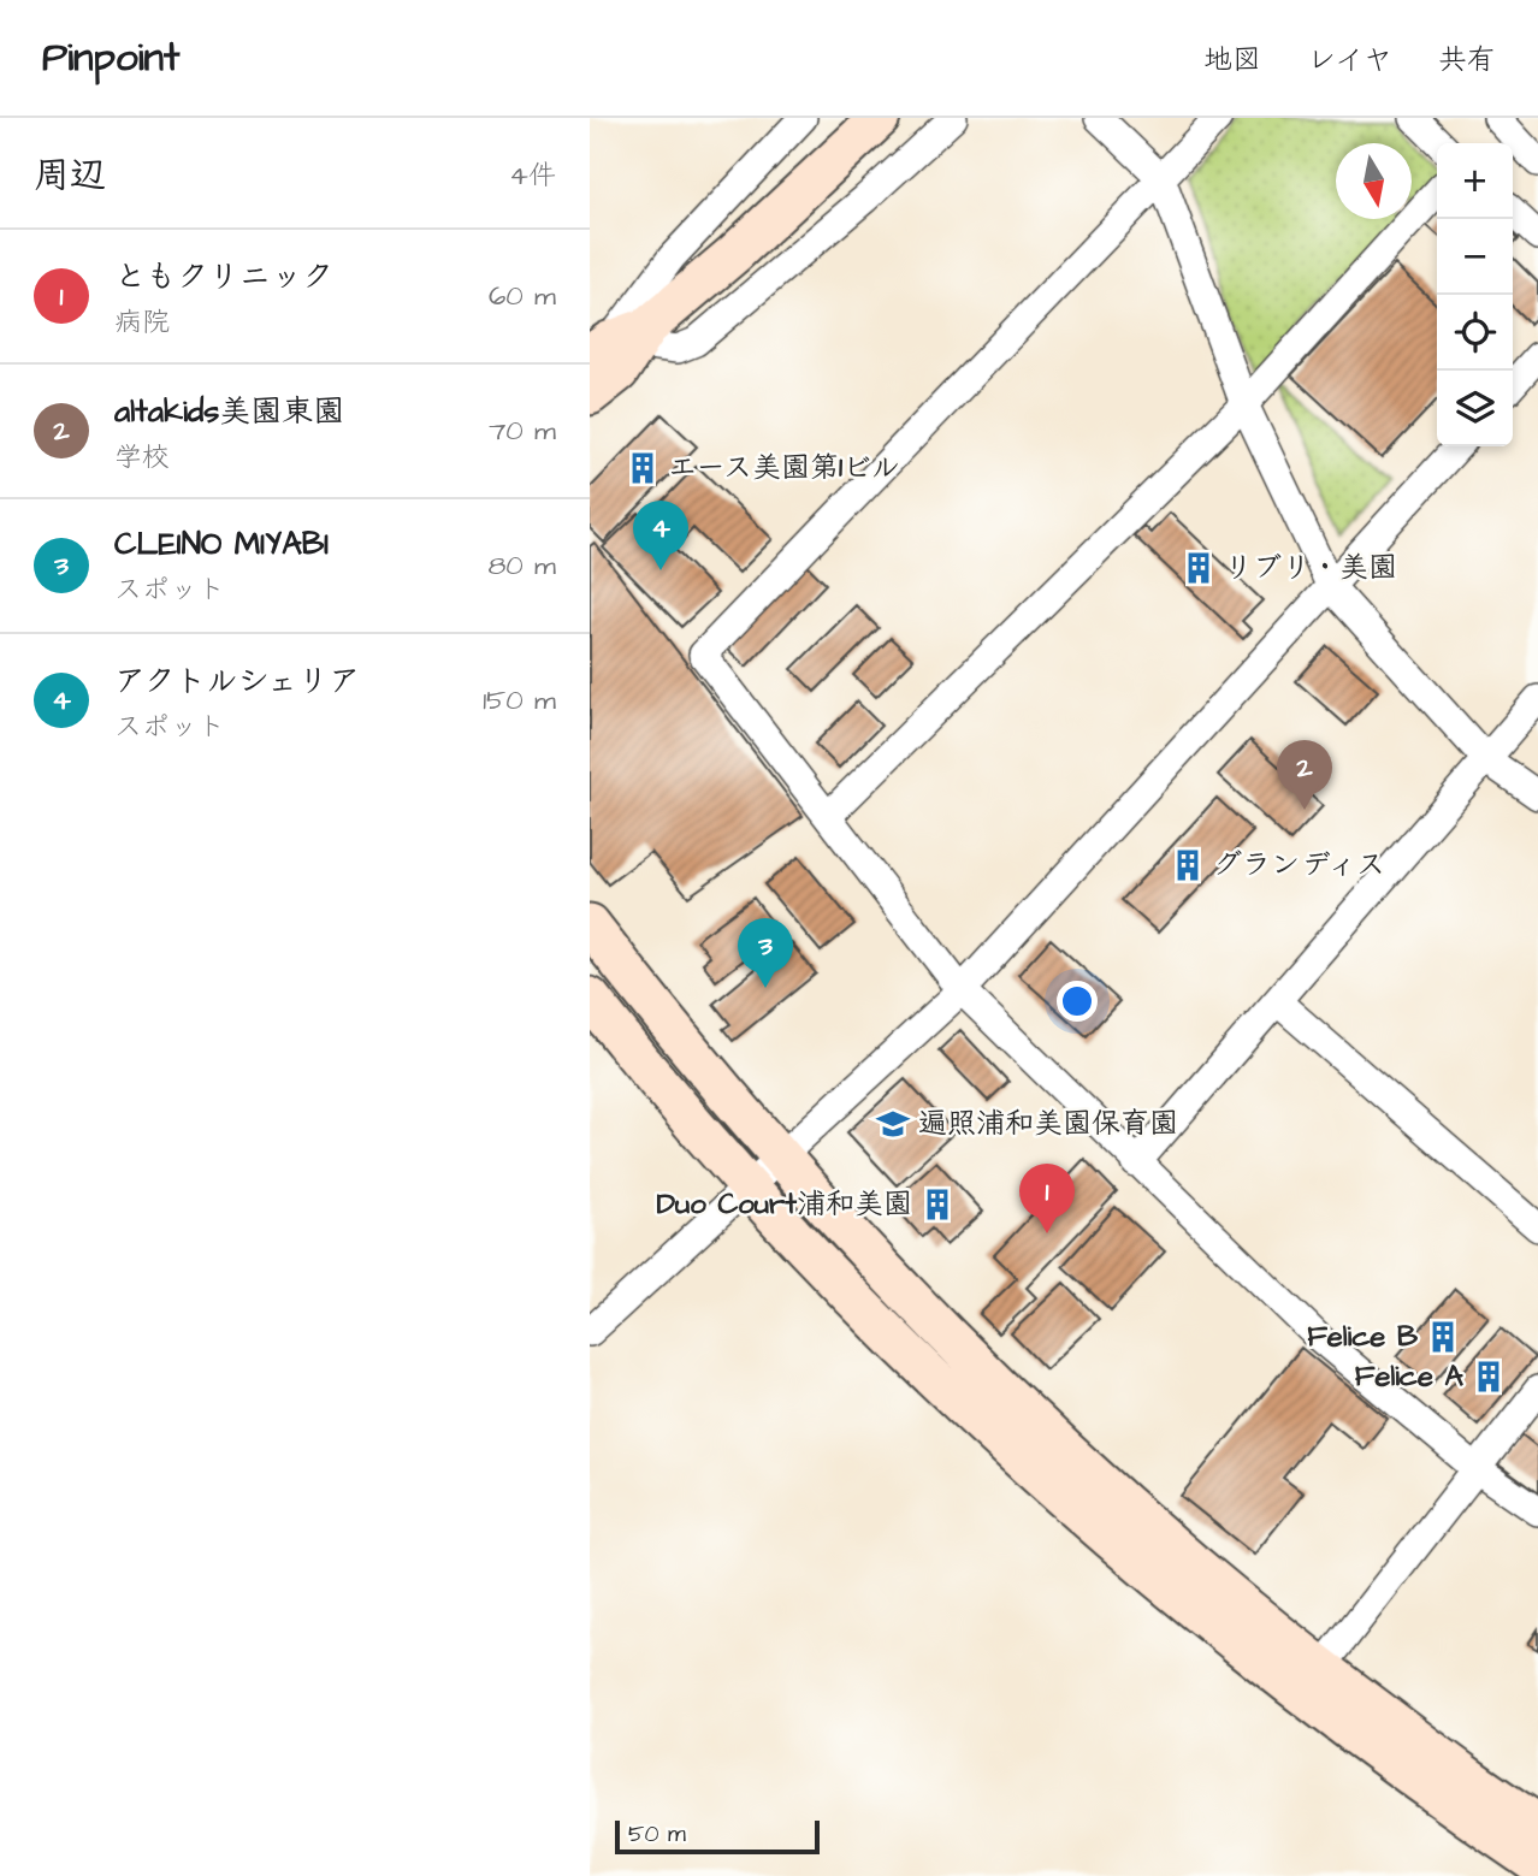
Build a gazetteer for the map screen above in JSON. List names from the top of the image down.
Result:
{
  "places": {
    "building": [
      "エース美園第1ビル",
      "リブリ・美園",
      "グランディス",
      "Duo Court浦和美園",
      "Felice B",
      "Felice A"
    ],
    "school or university": ["遍照浦和美園保育園"]
  },
  "scale_bar": "50 m",
  "north": "bottom",
  "page": {
    "header": "Pinpoint",
    "nav": ["地図", "レイヤ", "共有"],
    "heading": ["周辺", "4件"],
    "map_buttons": ["+", "−"],
    "list": [
      {
        "mark": "1",
        "name": "ともクリニック",
        "note": "病院",
        "value": "60 m"
      },
      {
        "mark": "2",
        "name": "altakids美園東園",
        "note": "学校",
        "value": "70 m"
      },
      {
        "mark": "3",
        "name": "CLEINO MIYABI",
        "note": "スポット",
        "value": "80 m"
      },
      {
        "mark": "4",
        "name": "アクトルシェリア",
        "note": "スポット",
        "value": "150 m"
      }
    ],
    "pins": [
      "4",
      "2",
      "3",
      "1"
    ],
    "scale": "50 m"
  }
}
